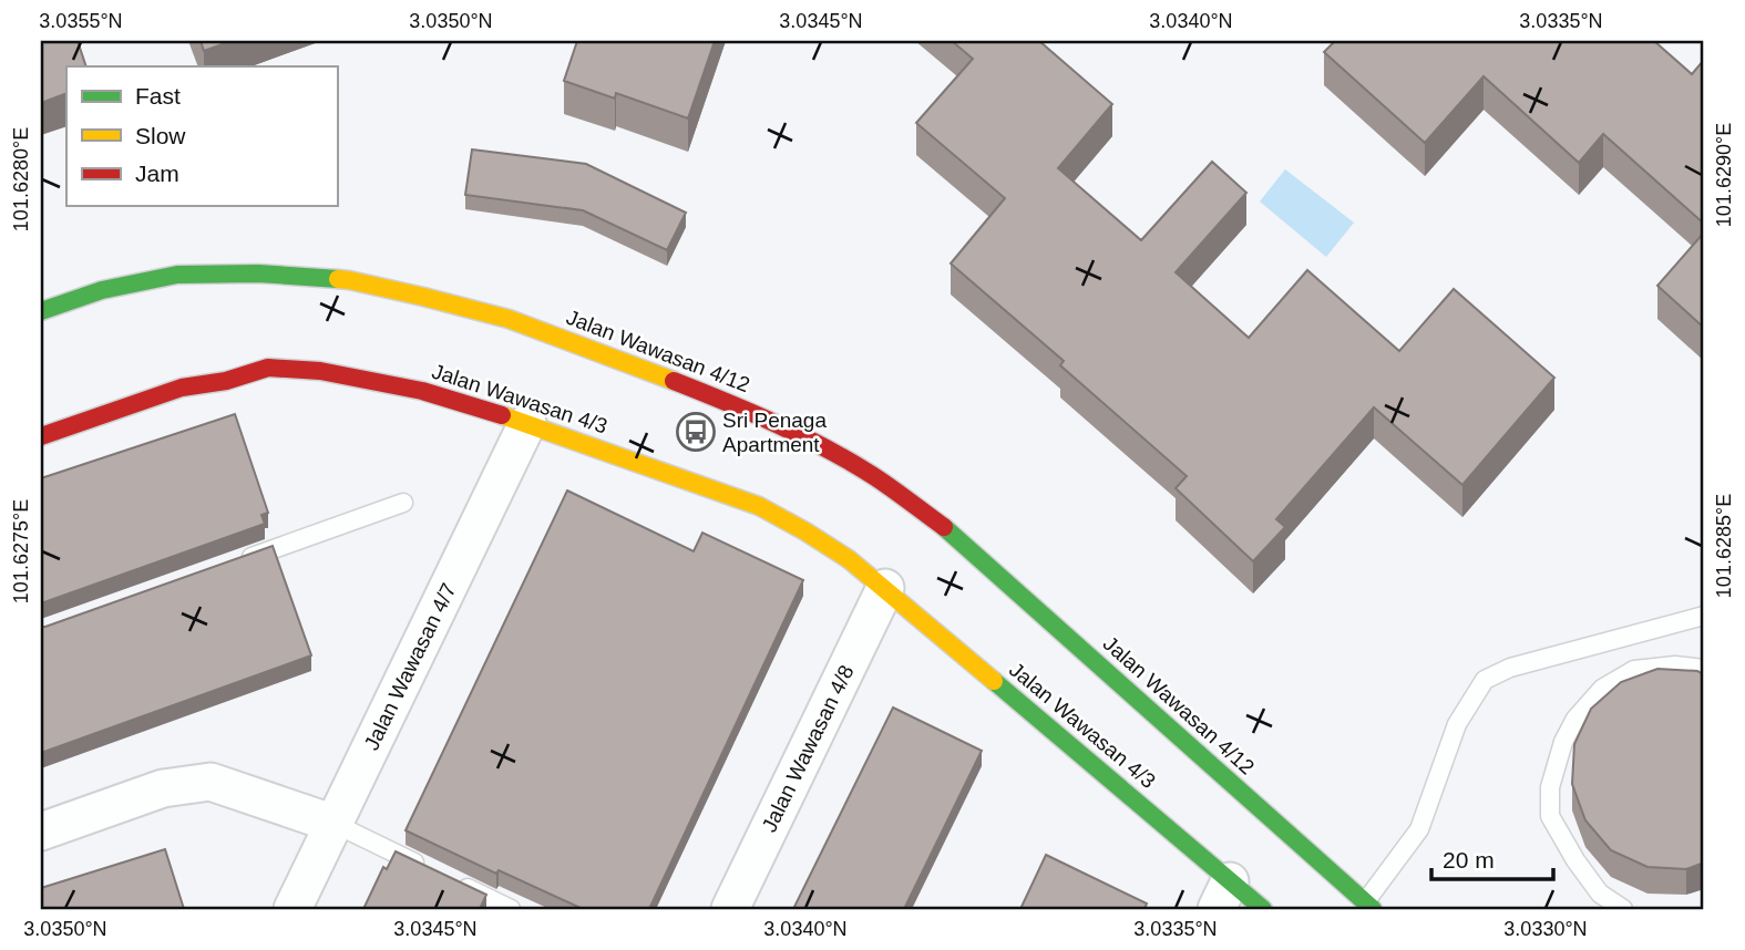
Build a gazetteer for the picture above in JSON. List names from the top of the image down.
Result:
{
  "streets": {
    "street": [
      "Jalan Wawasan 4/12",
      "Jalan Wawasan 4/3",
      "Jalan Wawasan 4/7",
      "Jalan Wawasan 4/8"
    ]
  },
  "crossings": [
    ["Jalan Wawasan 4/3", "Jalan Wawasan 4/7"],
    ["Jalan Wawasan 4/3", "Jalan Wawasan 4/8"]
  ],
  "places": {
    "bus stop": ["Sri Penaga Apartment"]
  },
  "legend": ["Fast", "Slow", "Jam"],
  "scale_bar": "20 m",
  "coordinates": [
    "3.0355°N",
    "3.0350°N",
    "3.0345°N",
    "3.0340°N",
    "3.0335°N",
    "101.6290°E",
    "101.6280°E",
    "101.6285°E",
    "101.6275°E",
    "3.0330°N"
  ]
}
